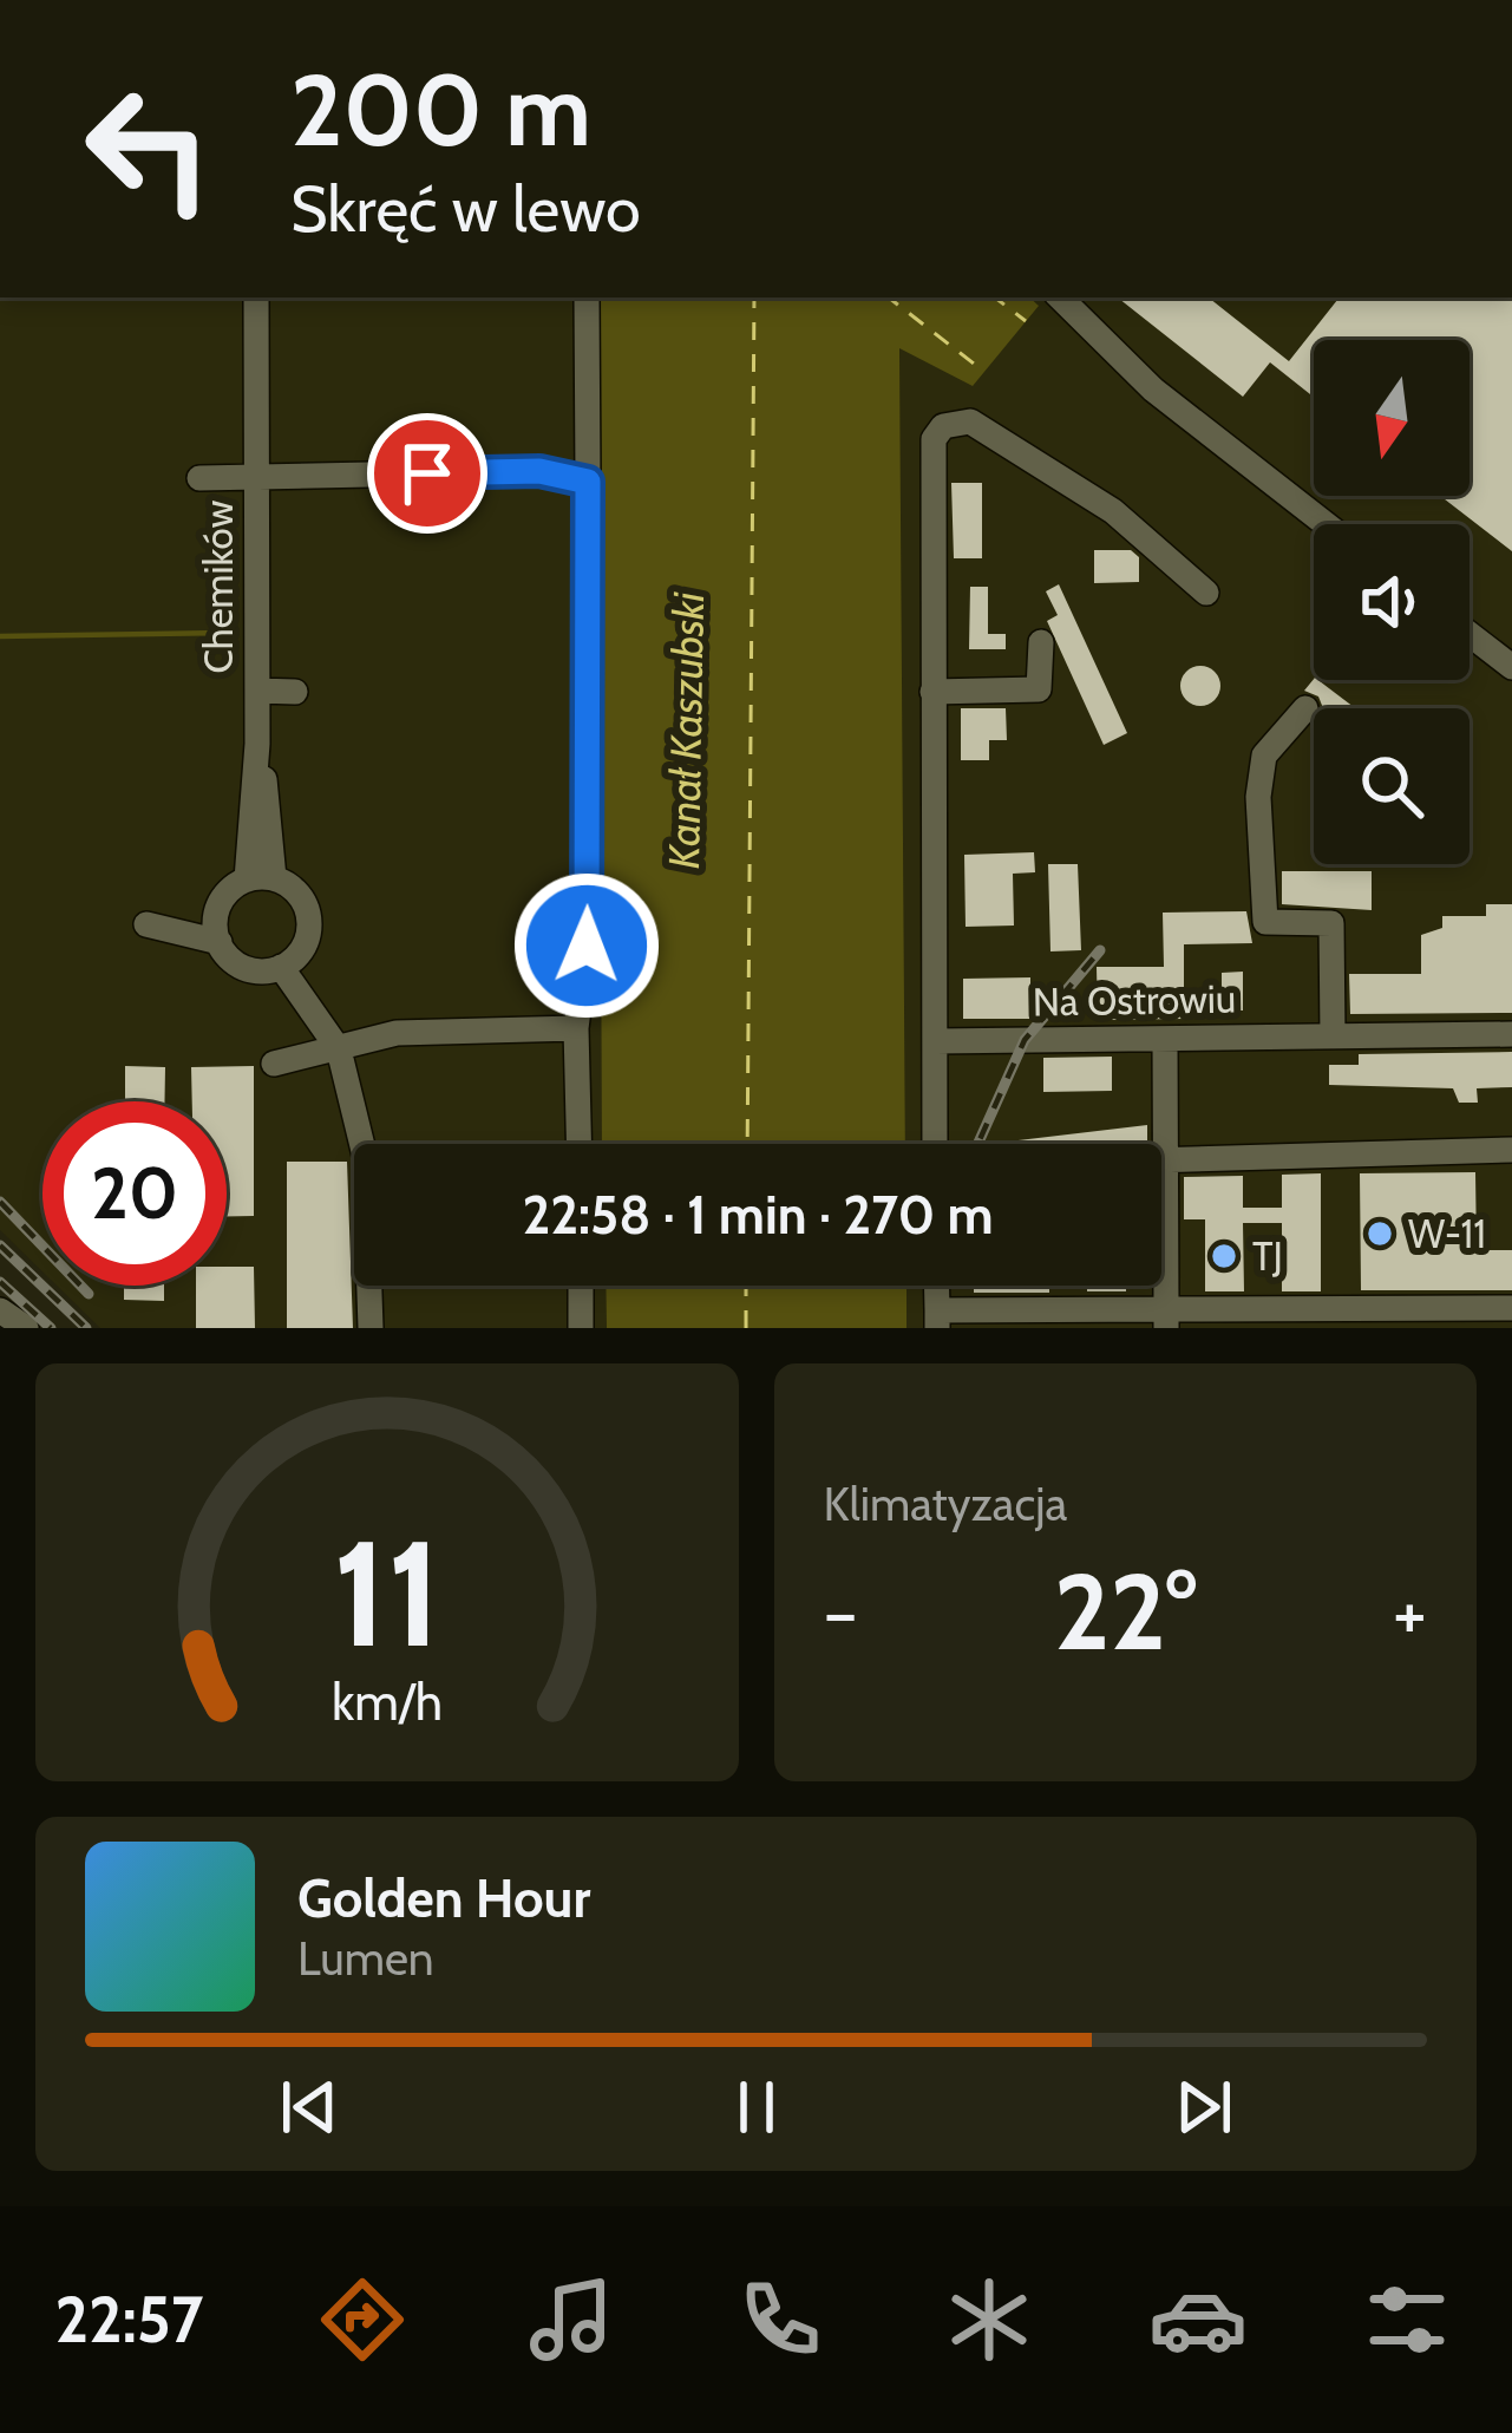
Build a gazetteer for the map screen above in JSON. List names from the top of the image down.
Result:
{
  "streets": {
    "lane": ["Chemików", "Na Ostrowiu"]
  },
  "water": ["Kanał Kaszubski"],
  "places": ["W-11", "TJ"],
  "north": "bottom",
  "page": {
    "turn": ["200 m", "Skręć w lewo"],
    "limit": "20",
    "trip": "22:58 · 1 min · 270 m",
    "tile": "Klimatyzacja",
    "heat": ["−", "22°", "+"],
    "song": ["Golden Hour", "Lumen"],
    "tabs": "22:57",
    "gauge": ["11", "km/h"]
  }
}
